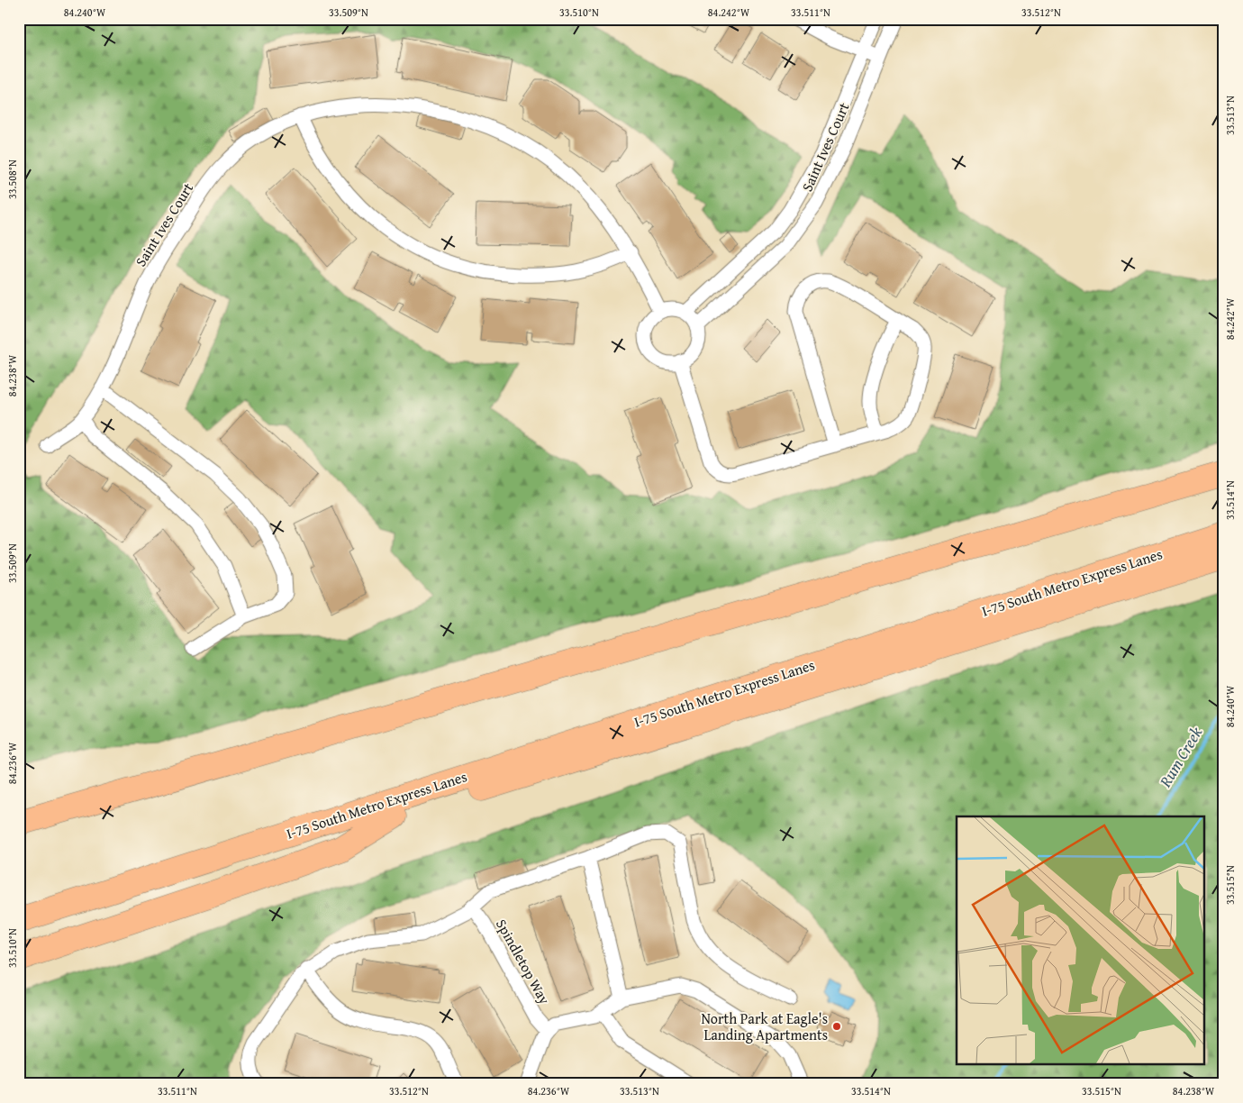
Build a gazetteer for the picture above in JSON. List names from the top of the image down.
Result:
{
  "streets": {
    "highway": ["I-75 South Metro Express Lanes"],
    "street": ["Saint Ives Court", "Spindletop Way"]
  },
  "water": ["Rum Creek"],
  "places": ["North Park at Eagle's Landing Apartments"],
  "coordinates": [
    "84.240°W",
    "33.509°N",
    "33.510°N",
    "84.242°W",
    "33.511°N",
    "33.512°N",
    "33.513°N",
    "33.508°N",
    "84.238°W",
    "33.514°N",
    "84.236°W",
    "33.515°N"
  ]
}
